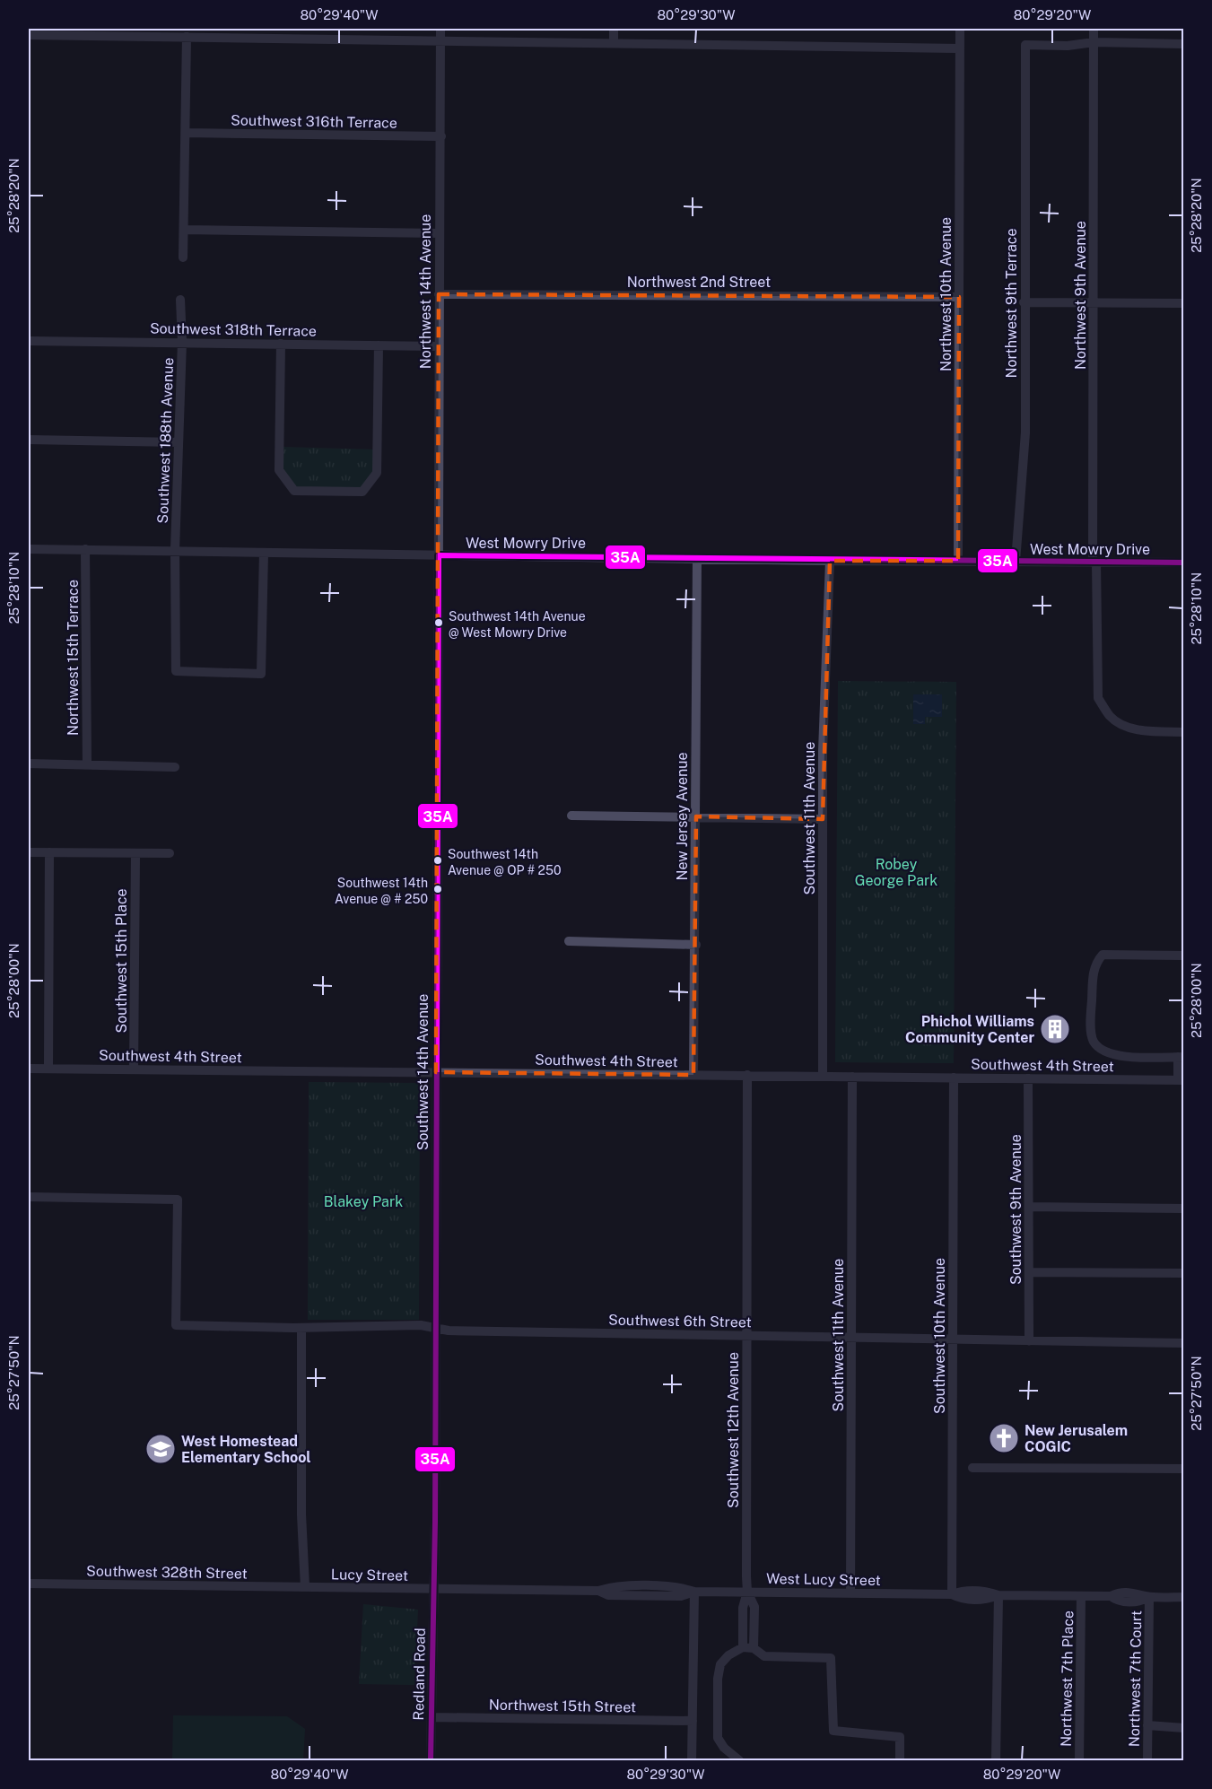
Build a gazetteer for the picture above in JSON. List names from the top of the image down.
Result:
{
  "streets": {
    "street": [
      "Southwest 316th Terrace",
      "Northwest 2nd Street",
      "Northwest 14th Avenue",
      "Northwest 10th Avenue",
      "Northwest 9th Avenue",
      "Northwest 9th Terrace",
      "Southwest 318th Terrace",
      "Southwest 188th Avenue",
      "West Mowry Drive",
      "Northwest 15th Terrace",
      "New Jersey Avenue",
      "Southwest 11th Avenue",
      "Southwest 15th Place",
      "Southwest 4th Street",
      "Southwest 14th Avenue",
      "Southwest 9th Avenue",
      "Southwest 6th Street",
      "Southwest 10th Avenue",
      "Southwest 12th Avenue",
      "Southwest 328th Street",
      "Lucy Street",
      "West Lucy Street",
      "Redland Road",
      "Northwest 7th Place",
      "Northwest 7th Court",
      "Northwest 15th Street"
    ]
  },
  "crossings": [
    ["Southwest 316th Terrace", "Northwest 14th Avenue"],
    ["Northwest 2nd Street", "Northwest 14th Avenue"],
    ["Northwest 2nd Street", "Northwest 10th Avenue"],
    ["Northwest 14th Avenue", "Southwest 318th Terrace"],
    ["Northwest 14th Avenue", "West Mowry Drive"],
    ["Northwest 14th Avenue", "Southwest 14th Avenue"],
    ["Northwest 10th Avenue", "West Mowry Drive"],
    ["Northwest 9th Avenue", "Northwest 9th Terrace"],
    ["Northwest 9th Avenue", "West Mowry Drive"],
    ["Northwest 9th Terrace", "West Mowry Drive"],
    ["Southwest 318th Terrace", "Southwest 188th Avenue"],
    ["Southwest 188th Avenue", "West Mowry Drive"],
    ["West Mowry Drive", "Northwest 15th Terrace"],
    ["West Mowry Drive", "New Jersey Avenue"],
    ["West Mowry Drive", "Southwest 11th Avenue"],
    ["West Mowry Drive", "Southwest 14th Avenue"],
    ["New Jersey Avenue", "Southwest 4th Street"],
    ["Southwest 11th Avenue", "Southwest 4th Street"],
    ["Southwest 11th Avenue", "Southwest 6th Street"],
    ["Southwest 11th Avenue", "West Lucy Street"],
    ["Southwest 15th Place", "Southwest 4th Street"],
    ["Southwest 4th Street", "Southwest 14th Avenue"],
    ["Southwest 4th Street", "Southwest 9th Avenue"],
    ["Southwest 4th Street", "Southwest 10th Avenue"],
    ["Southwest 4th Street", "Southwest 12th Avenue"],
    ["Southwest 14th Avenue", "Southwest 6th Street"],
    ["Southwest 14th Avenue", "Lucy Street"],
    ["Southwest 14th Avenue", "West Lucy Street"],
    ["Southwest 14th Avenue", "Redland Road"],
    ["Southwest 9th Avenue", "Southwest 6th Street"],
    ["Southwest 6th Street", "Southwest 10th Avenue"],
    ["Southwest 6th Street", "Southwest 12th Avenue"],
    ["Southwest 10th Avenue", "West Lucy Street"],
    ["Southwest 12th Avenue", "West Lucy Street"],
    ["Southwest 328th Street", "Lucy Street"],
    ["Lucy Street", "West Lucy Street"],
    ["Lucy Street", "Redland Road"],
    ["West Lucy Street", "Redland Road"],
    ["West Lucy Street", "Northwest 7th Place"],
    ["West Lucy Street", "Northwest 7th Court"],
    ["Redland Road", "Northwest 15th Street"]
  ],
  "parks": ["Robey George Park", "Blakey Park"],
  "places": {
    "other": ["Southwest 14th Avenue @ West Mowry Drive", "Southwest 14th Avenue @ OP # 250", "Southwest 14th Avenue @ # 250"],
    "building": ["Phichol Williams Community Center"],
    "church": ["New Jerusalem COGIC"],
    "school or university": ["West Homestead Elementary School"]
  },
  "lines": ["transit line 35A"],
  "coordinates": [
    "80°29'40\"W",
    "80°29'30\"W",
    "80°29'20\"W",
    "25°28'20\"N",
    "25°28'10\"N",
    "25°28'00\"N",
    "25°27'50\"N"
  ]
}
